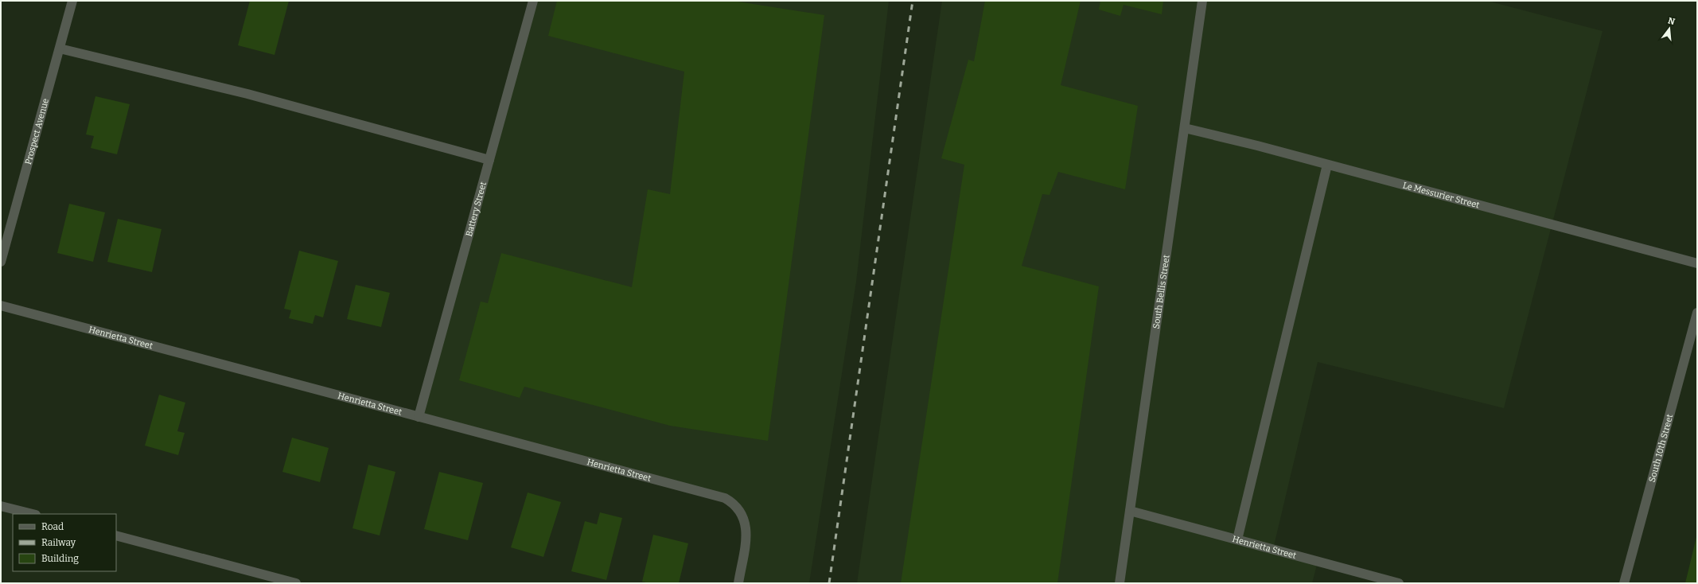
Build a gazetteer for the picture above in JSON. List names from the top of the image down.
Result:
{
  "streets": {
    "street": [
      "Prospect Avenue",
      "Le Messurier Street",
      "Battery Street",
      "South Bellis Street",
      "Henrietta Street",
      "South 10th Street"
    ]
  },
  "crossings": [
    ["Le Messurier Street", "South Bellis Street"],
    ["Battery Street", "Henrietta Street"],
    ["South Bellis Street", "Henrietta Street"]
  ],
  "legend": ["Road", "Railway", "Building"],
  "north": "top"
}
